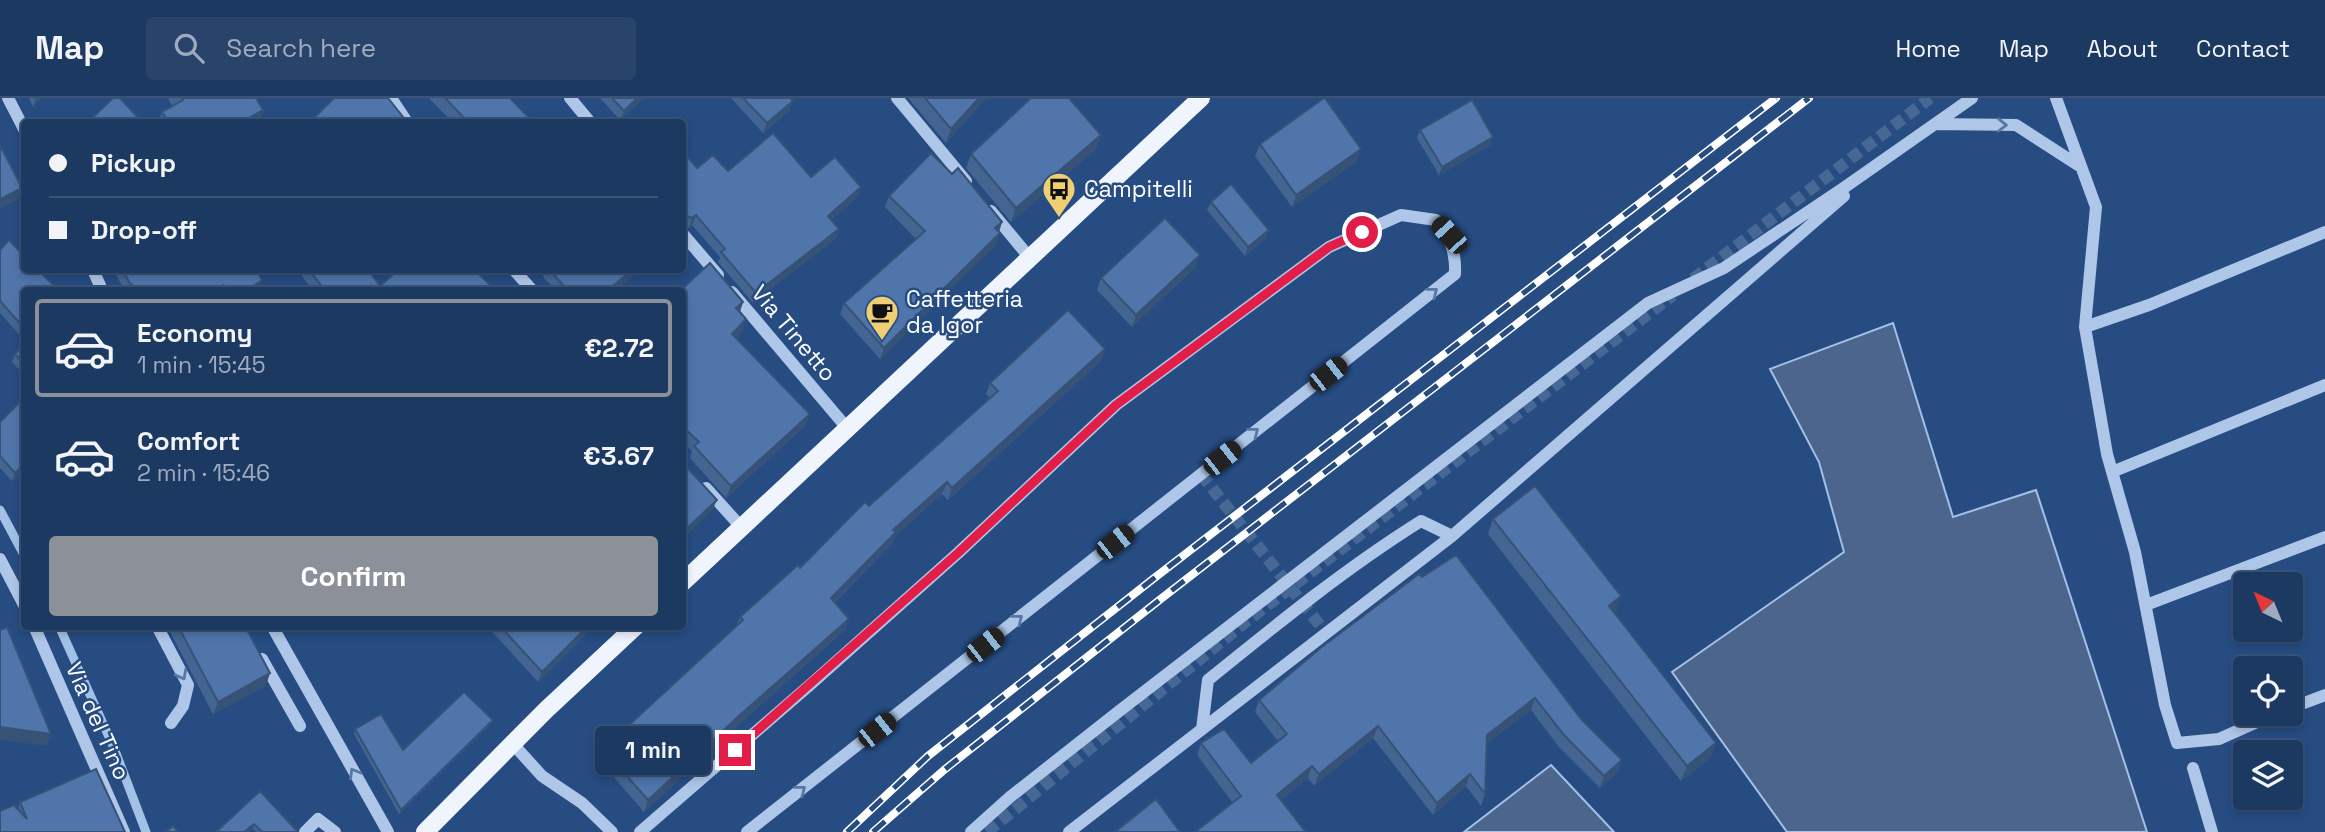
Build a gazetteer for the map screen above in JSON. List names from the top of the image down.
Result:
{
  "streets": {
    "street": ["Via Tinetto", "Via del Tino"]
  },
  "places": {
    "bus stop": ["Campitelli"],
    "cafe": ["Caffetteria da Igor"]
  },
  "north": "top left",
  "page": {
    "header": "Map",
    "search": "Search here",
    "nav": [
      "Home",
      "Map",
      "About",
      "Contact"
    ],
    "banner": ["Pickup", "Drop-off"],
    "list": [
      {
        "name": "Economy",
        "note": "1 min · 15:45",
        "value": "€2.72"
      },
      {
        "name": "Comfort",
        "note": "2 min · 15:46",
        "value": "€3.67"
      }
    ],
    "buttons": "Confirm",
    "bubble": "1 min"
  }
}
